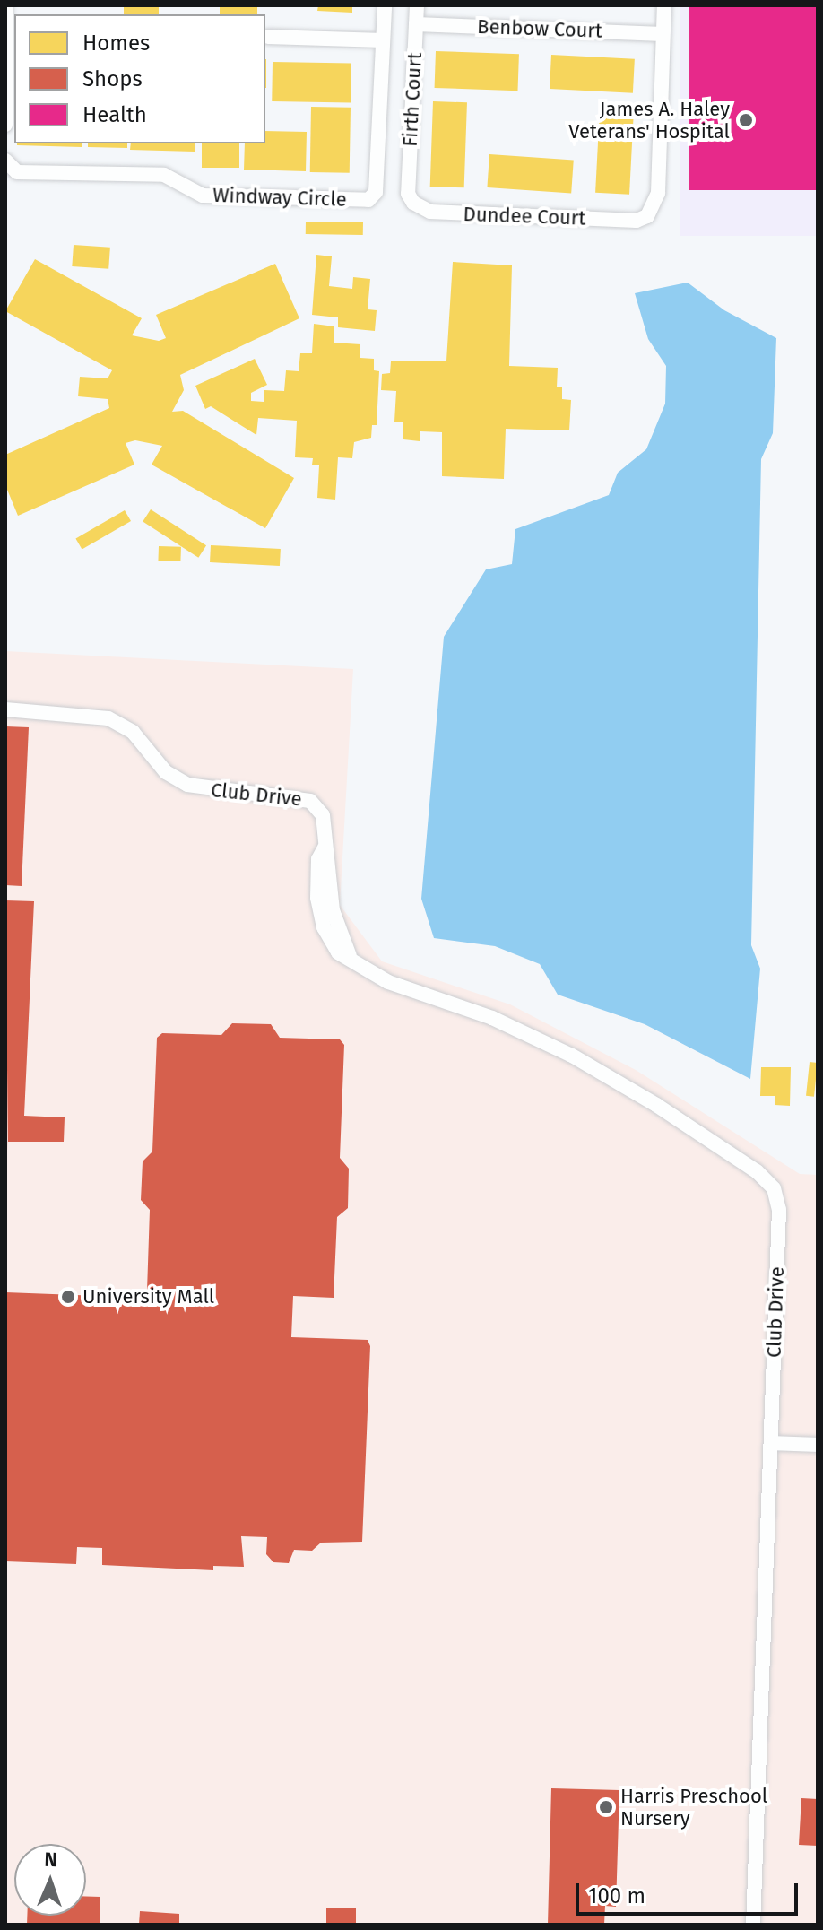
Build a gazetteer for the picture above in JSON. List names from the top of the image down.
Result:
{
  "streets": {
    "street": [
      "Benbow Court",
      "Firth Court",
      "Windway Circle",
      "Dundee Court",
      "Club Drive"
    ]
  },
  "crossings": [
    ["Benbow Court", "Firth Court"],
    ["Benbow Court", "Dundee Court"],
    ["Firth Court", "Dundee Court"]
  ],
  "places": ["James A. Haley Veterans' Hospital", "University Mall", "Harris Preschool Nursery"],
  "legend": ["Homes", "Shops", "Health"],
  "scale_bar": "100 m",
  "north": "top"
}
